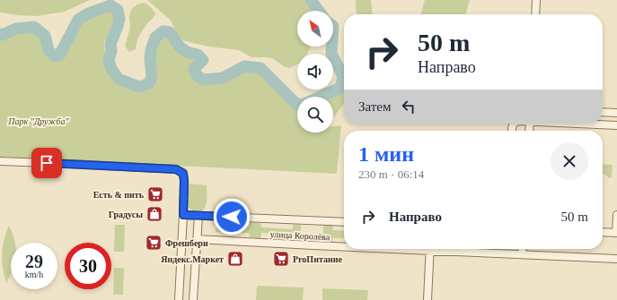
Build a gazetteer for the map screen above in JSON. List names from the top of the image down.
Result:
{
  "streets": {
    "street": ["улица Королёва"]
  },
  "parks": ["Парк \"Дружба\""],
  "places": {
    "supermarket": ["Есть & пить", "Фрешбери", "ProПитание"],
    "shop": ["Градусы", "Яндекс.Маркет"]
  },
  "north": "top left",
  "page": {
    "turn": ["50 m", "Направо"],
    "then": "Затем",
    "heading": ["1 мин", "230 m · 06:14"],
    "list": [
      {
        "name": "Направо",
        "value": "50 m"
      }
    ],
    "speed": "29 km/h",
    "limit": "30"
  }
}
